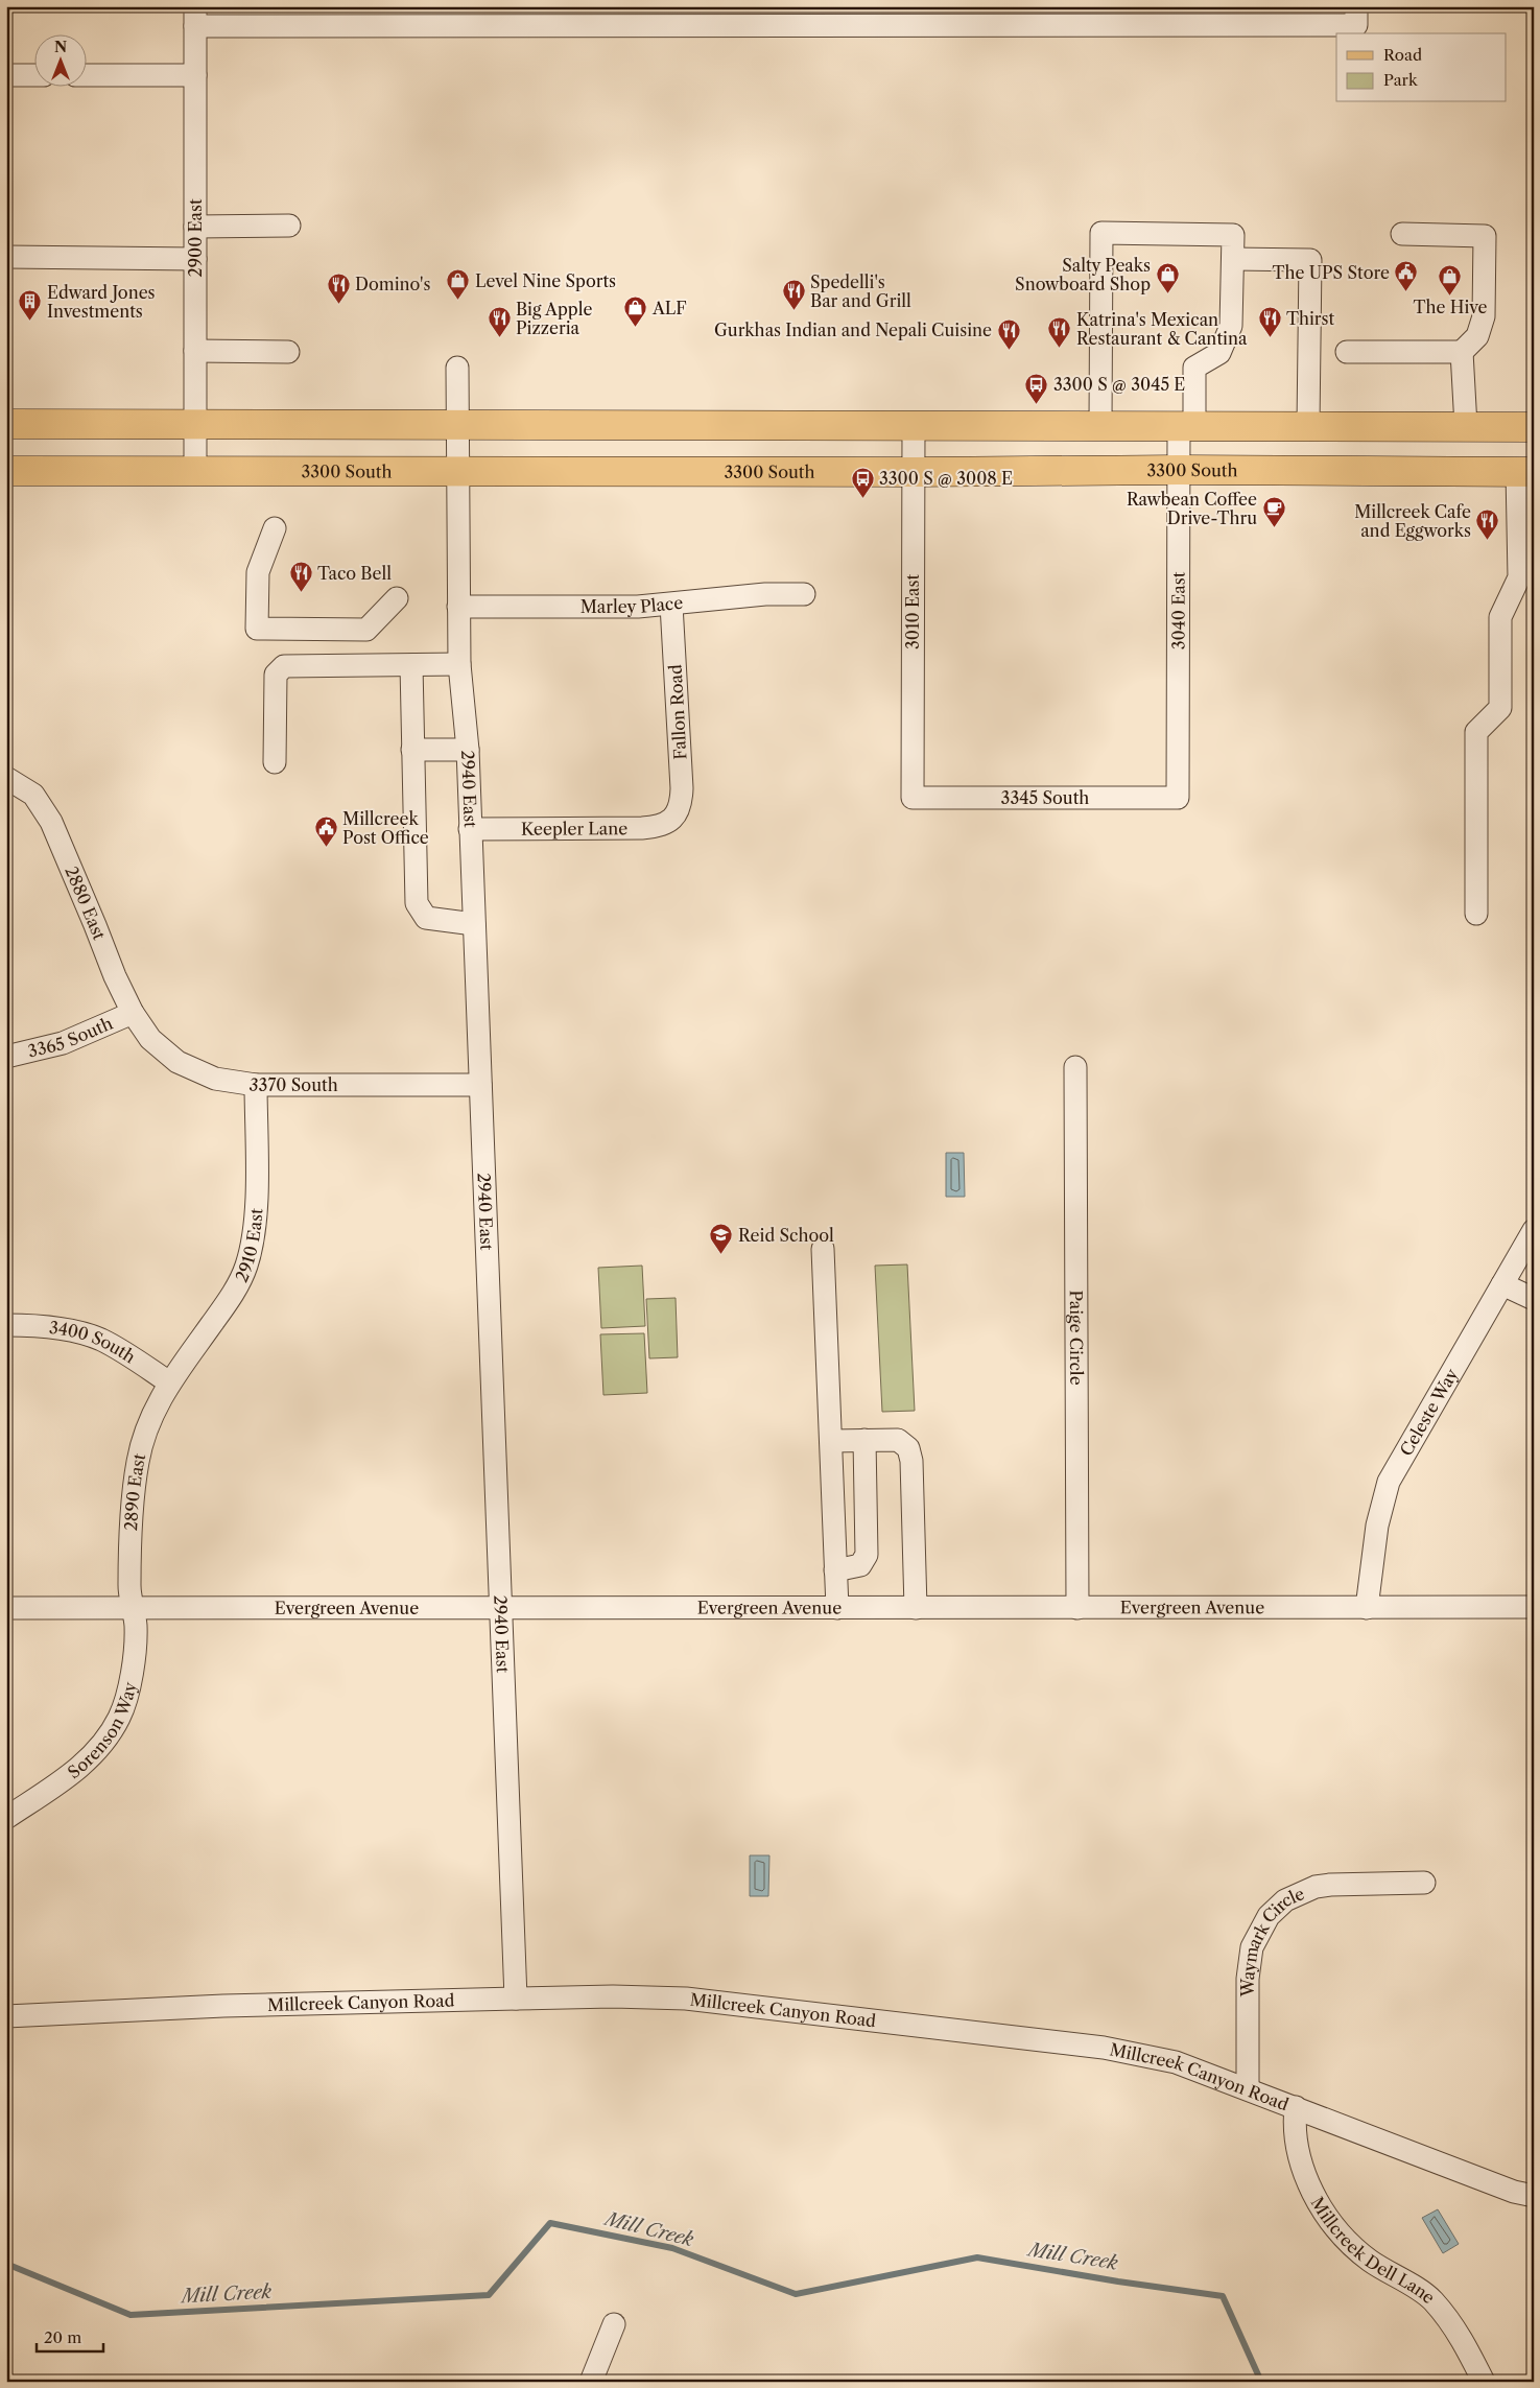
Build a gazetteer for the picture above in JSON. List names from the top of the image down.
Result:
{
  "streets": {
    "main road": ["3300 South"],
    "street": [
      "2900 East",
      "Marley Place",
      "3010 East",
      "3040 East",
      "Fallon Road",
      "2940 East",
      "3345 South",
      "Keepler Lane",
      "2880 East",
      "3365 South",
      "3370 South",
      "2910 East",
      "Paige Circle",
      "3400 South",
      "Celeste Way",
      "2890 East",
      "Evergreen Avenue",
      "Sorenson Way",
      "Waymark Circle",
      "Millcreek Canyon Road",
      "Millcreek Dell Lane"
    ]
  },
  "crossings": [
    ["2900 East", "3300 South"],
    ["3300 South", "3010 East"],
    ["3300 South", "3040 East"],
    ["3300 South", "2940 East"],
    ["Marley Place", "Fallon Road"],
    ["Marley Place", "2940 East"],
    ["3010 East", "3345 South"],
    ["3040 East", "3345 South"],
    ["Fallon Road", "Keepler Lane"],
    ["2940 East", "Keepler Lane"],
    ["2940 East", "3370 South"],
    ["2940 East", "Evergreen Avenue"],
    ["2940 East", "Millcreek Canyon Road"],
    ["2880 East", "3365 South"],
    ["2880 East", "3370 South"],
    ["3365 South", "3370 South"],
    ["3370 South", "2910 East"],
    ["2910 East", "3400 South"],
    ["2910 East", "2890 East"],
    ["Paige Circle", "Evergreen Avenue"],
    ["3400 South", "2890 East"],
    ["Celeste Way", "Evergreen Avenue"],
    ["2890 East", "Evergreen Avenue"],
    ["2890 East", "Sorenson Way"],
    ["Evergreen Avenue", "Sorenson Way"],
    ["Waymark Circle", "Millcreek Canyon Road"],
    ["Millcreek Canyon Road", "Millcreek Dell Lane"]
  ],
  "water": ["Mill Creek"],
  "places": {
    "public building": ["The UPS Store", "Millcreek Post Office"],
    "shop": [
      "Salty Peaks Snowboard Shop",
      "The Hive",
      "Level Nine Sports",
      "ALF"
    ],
    "restaurant": [
      "Domino's",
      "Spedelli's Bar and Grill",
      "Big Apple Pizzeria",
      "Thirst",
      "Katrina's Mexican Restaurant & Cantina",
      "Gurkhas Indian and Nepali Cuisine",
      "Millcreek Cafe and Eggworks",
      "Taco Bell"
    ],
    "building": ["Edward Jones Investments"],
    "bus stop": ["3300 S @ 3045 E", "3300 S @ 3008 E"],
    "cafe": ["Rawbean Coffee Drive-Thru"],
    "school or university": ["Reid School"]
  },
  "legend": ["Road", "Park"],
  "scale_bar": "20 m",
  "north": "top"
}
